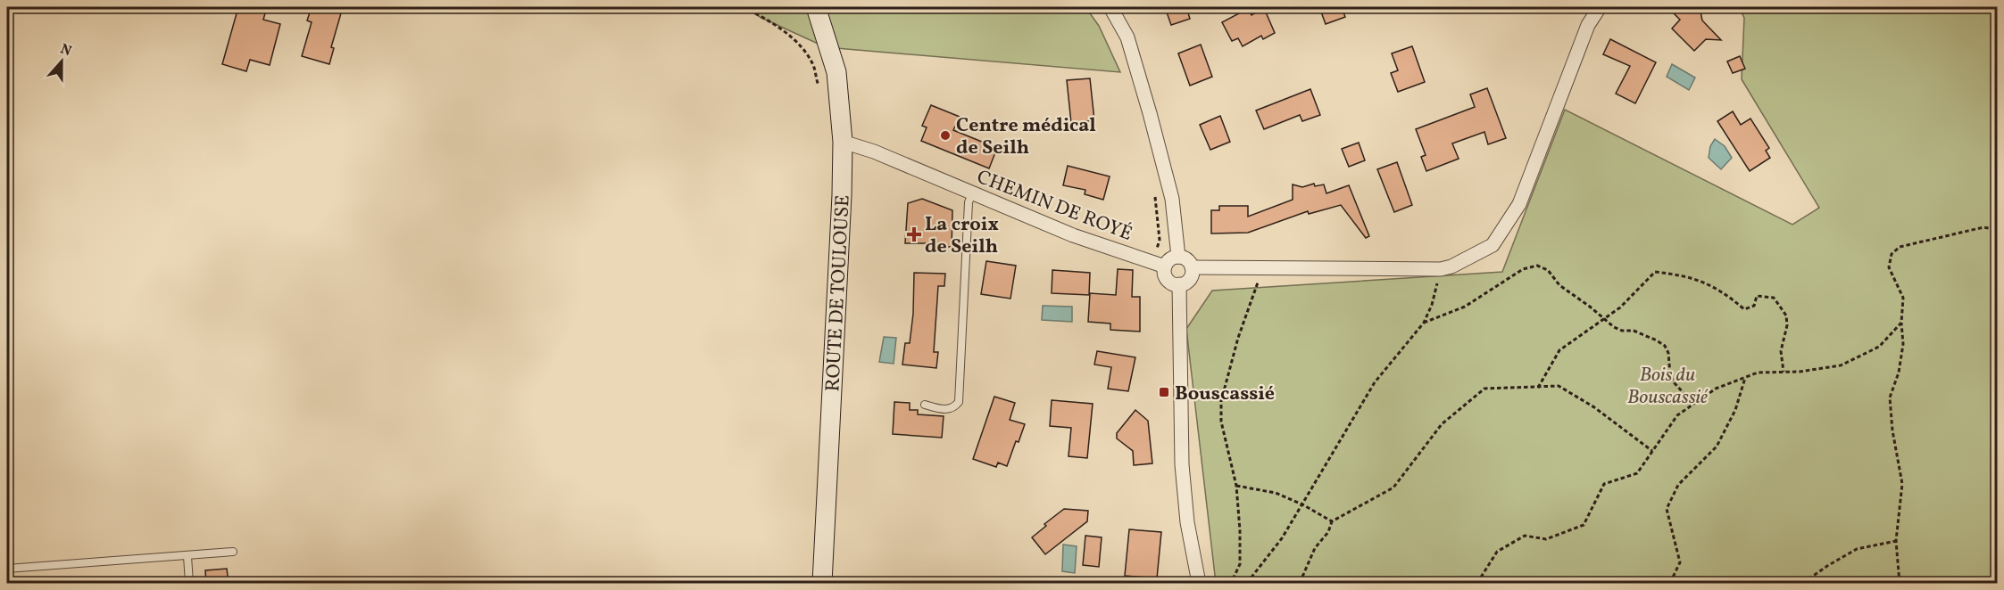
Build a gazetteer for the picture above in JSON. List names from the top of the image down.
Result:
{
  "streets": {
    "main road": ["ROUTE DE TOULOUSE"],
    "street": ["CHEMIN DE ROYÉ"]
  },
  "crossings": [
    ["CHEMIN DE ROYÉ", "ROUTE DE TOULOUSE"]
  ],
  "parks": ["Bois du Bouscassié"],
  "places": {
    "other": ["Centre médical de Seilh"],
    "health": ["La croix de Seilh"],
    "transit": ["Bouscassié"]
  },
  "north": "top"
}
